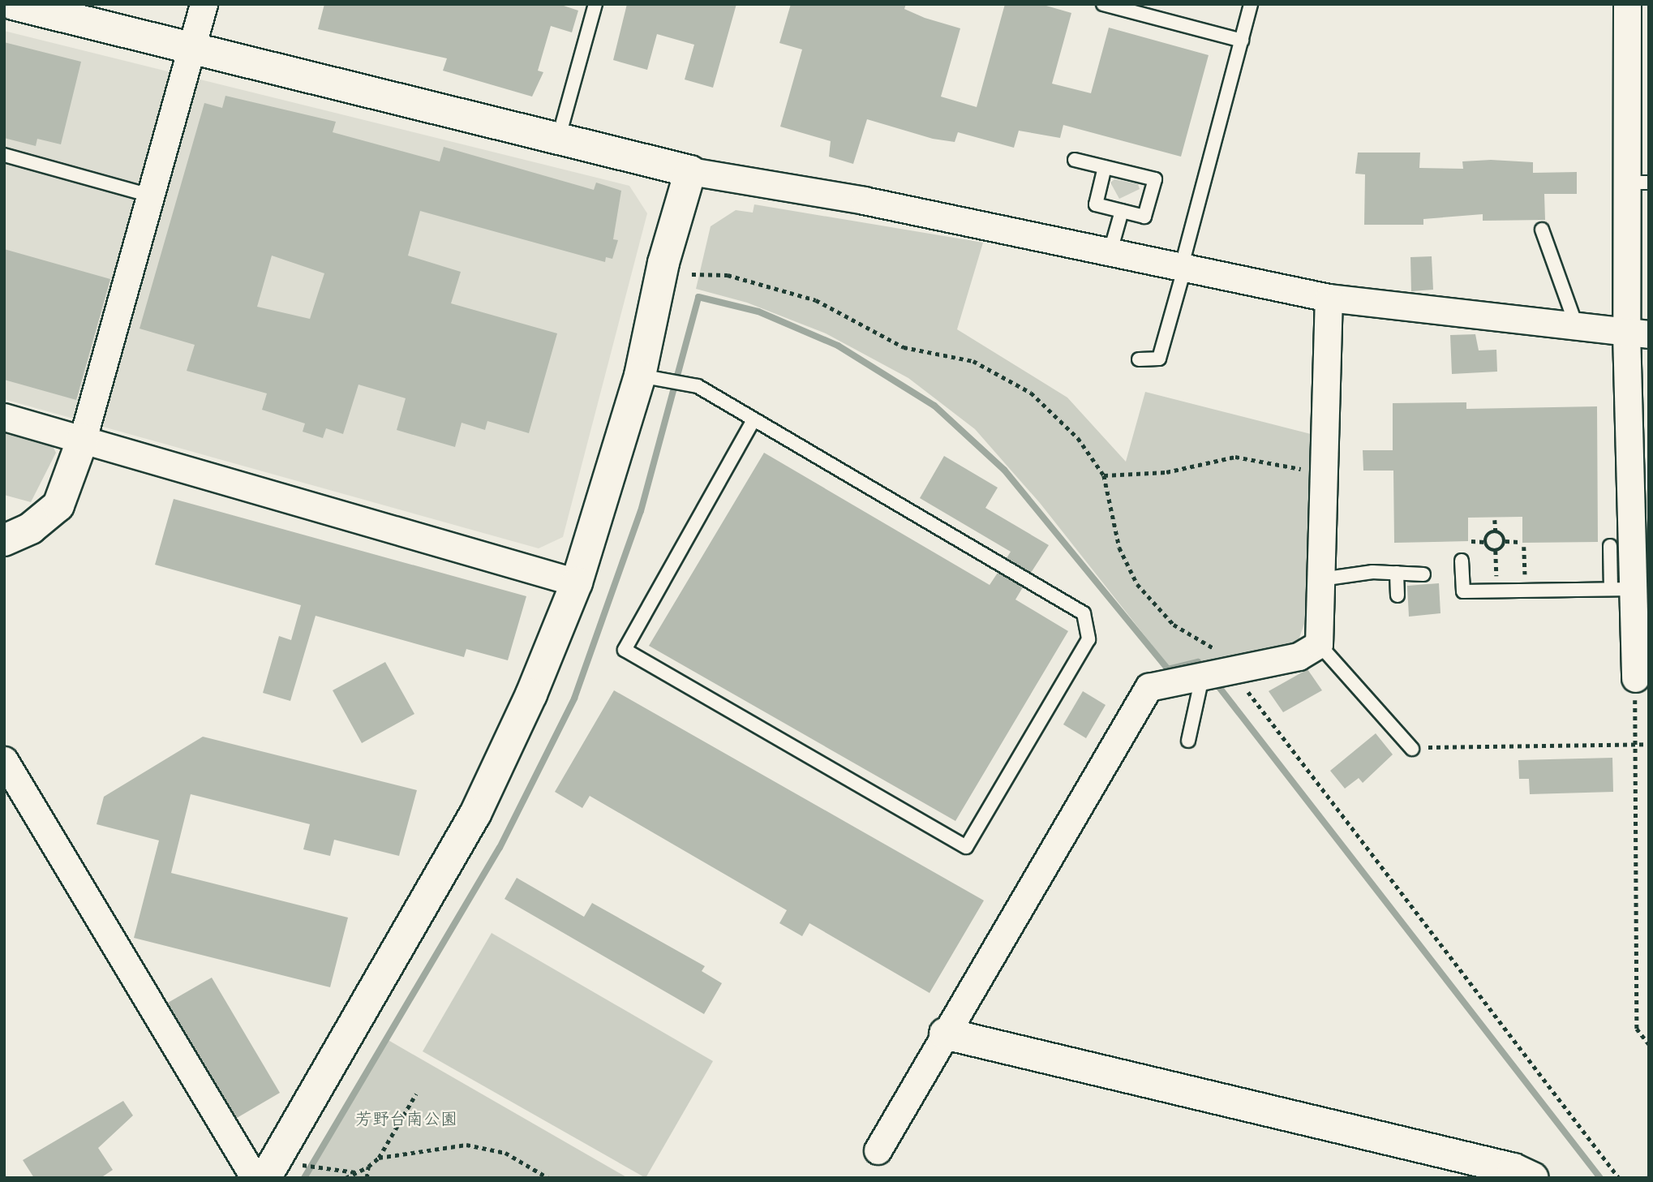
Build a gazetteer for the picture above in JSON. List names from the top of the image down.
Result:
{
  "parks": ["芳野台南公園"]
}
